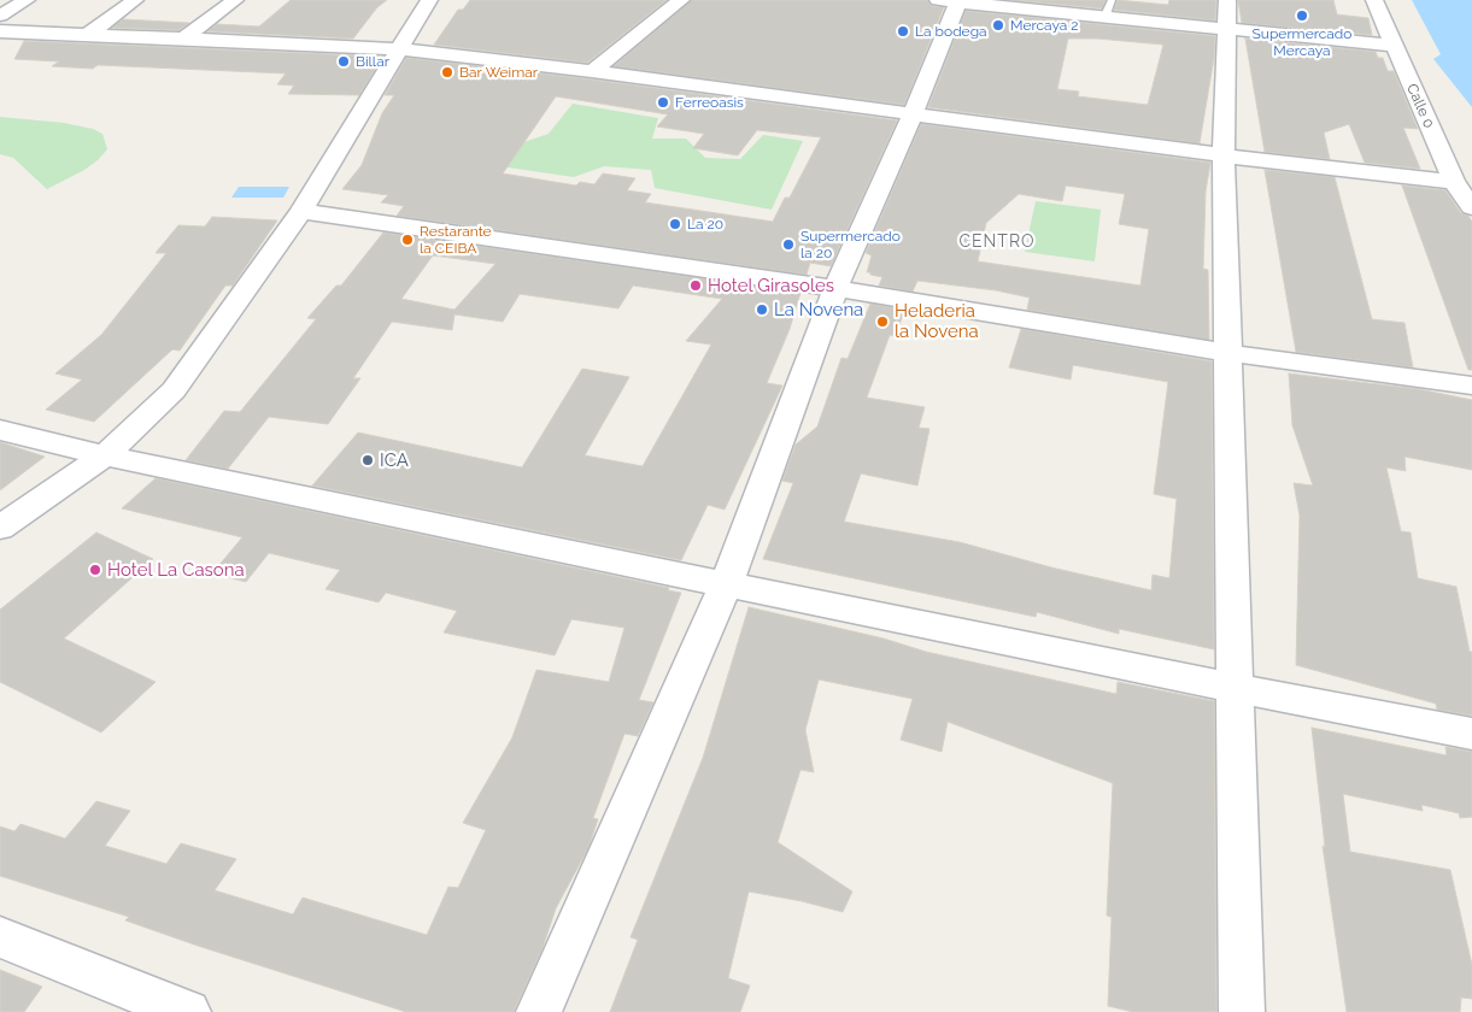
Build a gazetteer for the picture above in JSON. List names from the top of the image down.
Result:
{
  "streets": {
    "street": ["Calle 0"]
  },
  "districts": ["CENTRO"],
  "places": [
    "Supermercado Mercaya",
    "Mercaya 2",
    "La bodega",
    "Billar",
    "Bar Weimar",
    "Ferreoasis",
    "La 20",
    "Restarante la CEIBA",
    "Supermercado la 20",
    "Hotel Girasoles",
    "La Novena",
    "Heladeria la Novena",
    "ICA",
    "Hotel La Casona"
  ]
}
